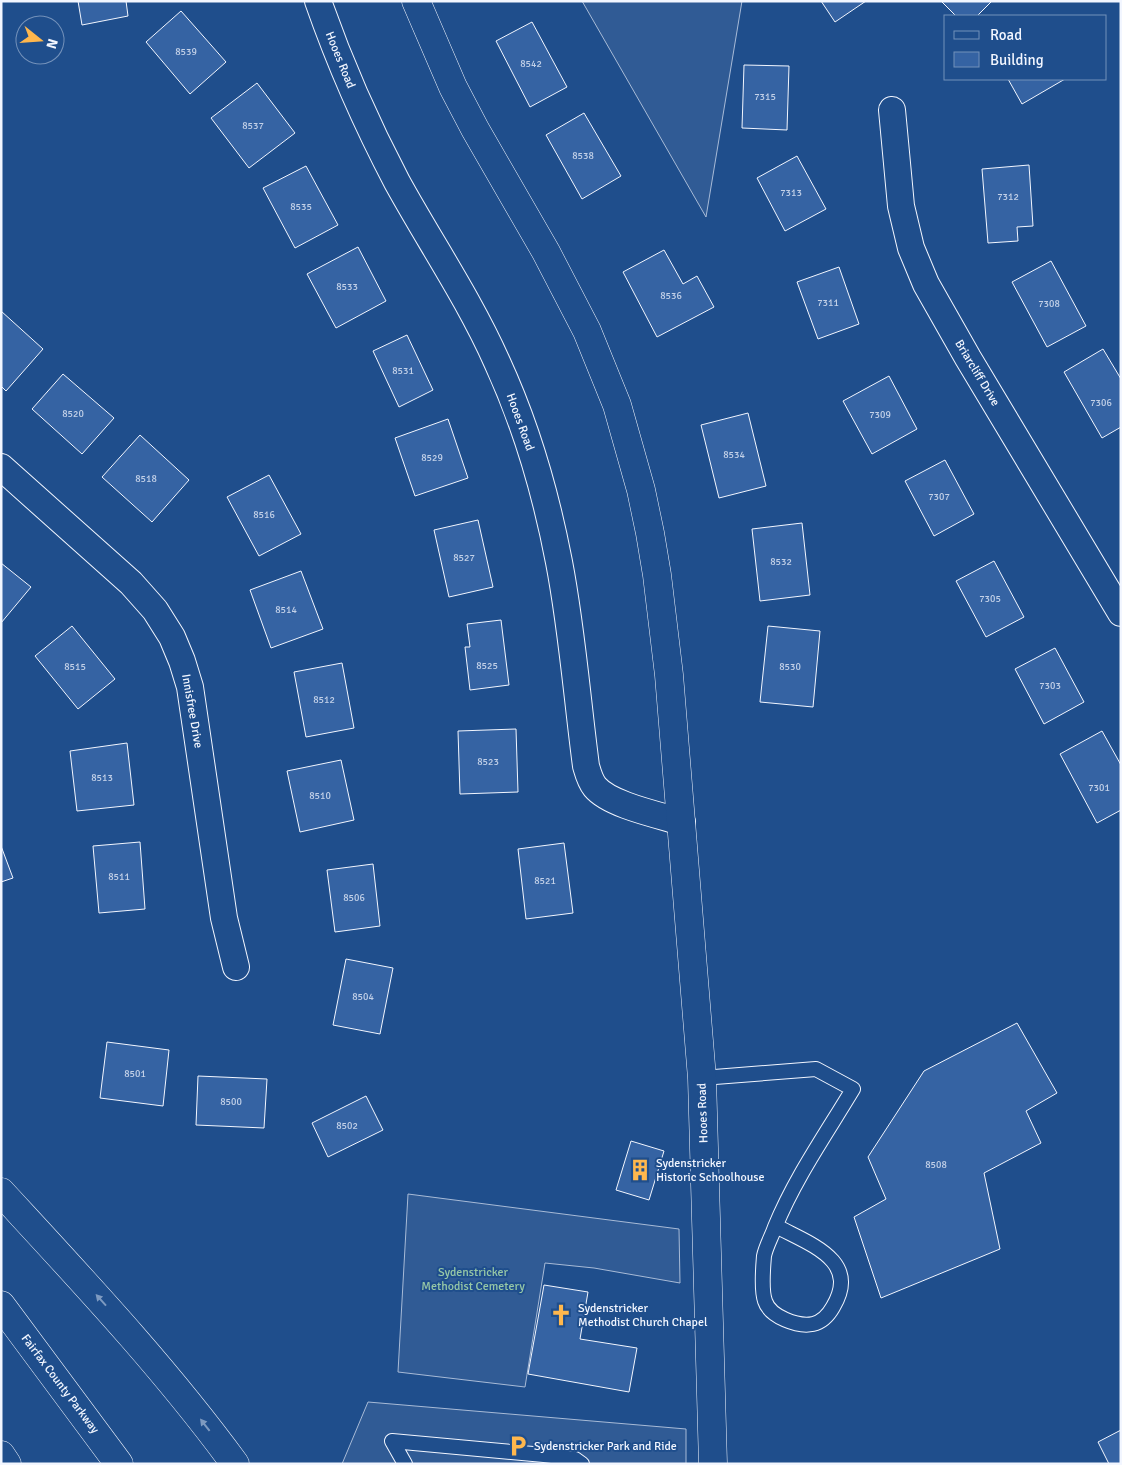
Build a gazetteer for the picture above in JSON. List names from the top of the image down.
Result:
{
  "streets": {
    "main road": ["Hooes Road", "Fairfax County Parkway"],
    "street": ["Briarcliff Drive", "Innisfree Drive"]
  },
  "parks": ["Sydenstricker Methodist Cemetery"],
  "places": {
    "building": ["Sydenstricker Historic Schoolhouse"],
    "church": ["Sydenstricker Methodist Church Chapel"],
    "parking": ["Sydenstricker Park and Ride"]
  },
  "house_numbers": [
    "8539",
    "8542",
    "7315",
    "8537",
    "8538",
    "7313",
    "7312",
    "8535",
    "8533",
    "8536",
    "7311",
    "7308",
    "8531",
    "7306",
    "8520",
    "7309",
    "8534",
    "8529",
    "8518",
    "7307",
    "8516",
    "8527",
    "8532",
    "7305",
    "8514",
    "8525",
    "8515",
    "8530",
    "7303",
    "8512",
    "8523",
    "8513",
    "7301",
    "8510",
    "8511",
    "8521",
    "8506",
    "8504",
    "8501",
    "8500",
    "8502",
    "8508"
  ],
  "legend": ["Road", "Building"],
  "north": "right"
}
